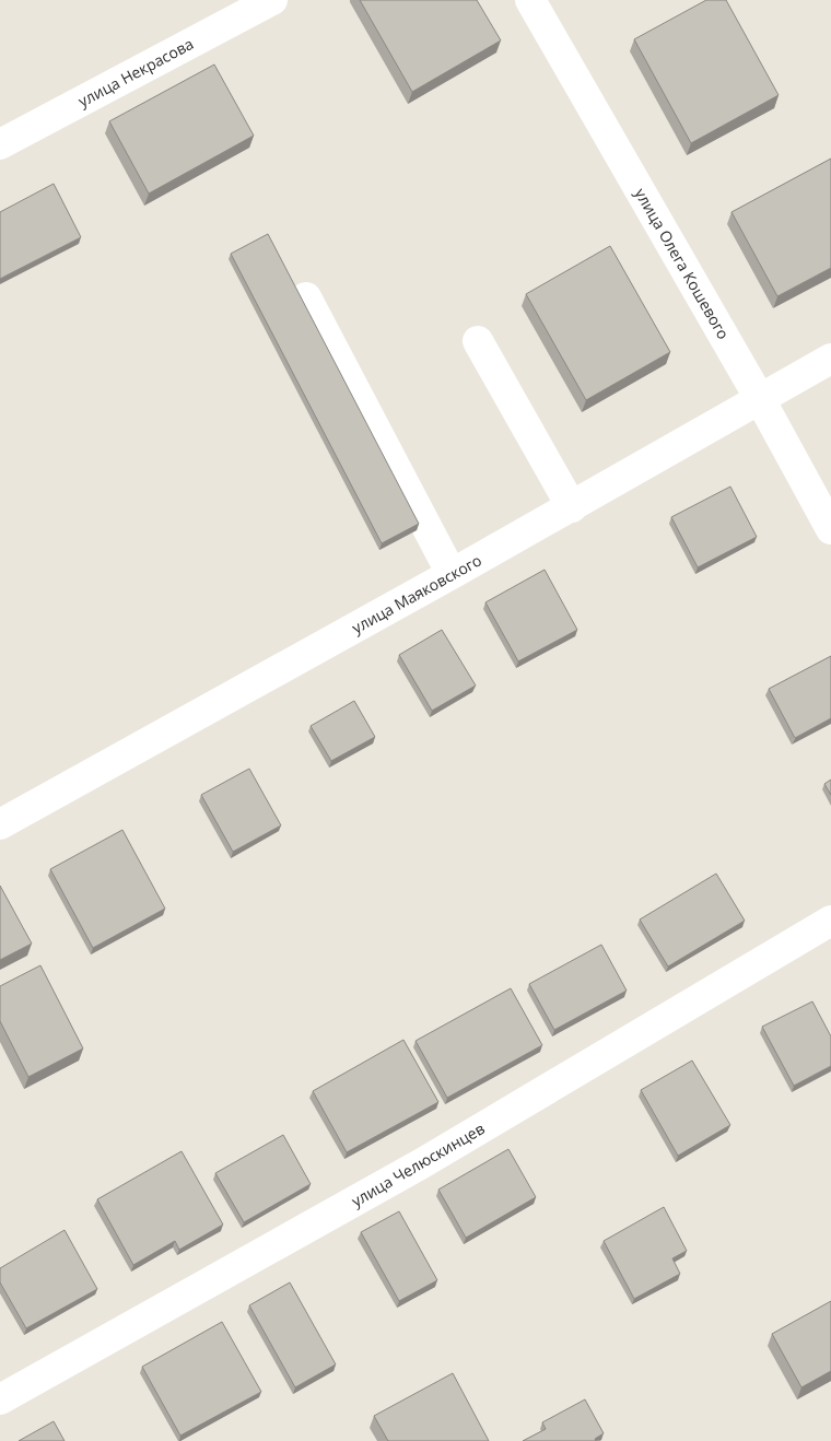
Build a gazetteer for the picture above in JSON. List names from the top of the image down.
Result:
{
  "streets": {
    "street": [
      "улица Некрасова",
      "улица Олега Кошевого",
      "улица Маяковского",
      "улица Челюскинцев"
    ]
  },
  "crossings": [
    ["улица Олега Кошевого", "улица Маяковского"]
  ]
}
